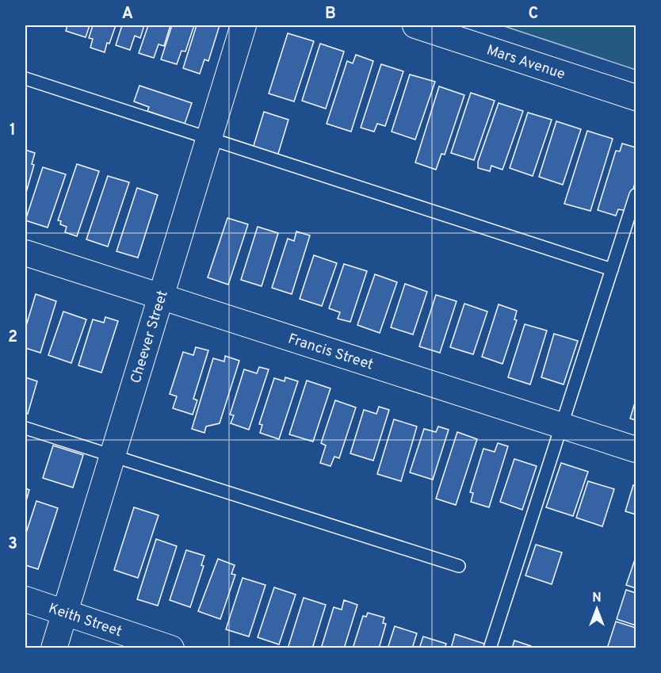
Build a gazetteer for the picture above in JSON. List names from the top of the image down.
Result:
{
  "streets": {
    "street": [
      "Mars Avenue",
      "Cheever Street",
      "Francis Street",
      "Keith Street"
    ]
  },
  "crossings": [
    ["Cheever Street", "Francis Street"],
    ["Cheever Street", "Keith Street"]
  ],
  "north": "top",
  "grid": {
    "columns": ["A", "B", "C"],
    "rows": ["1", "2", "3"]
  }
}
